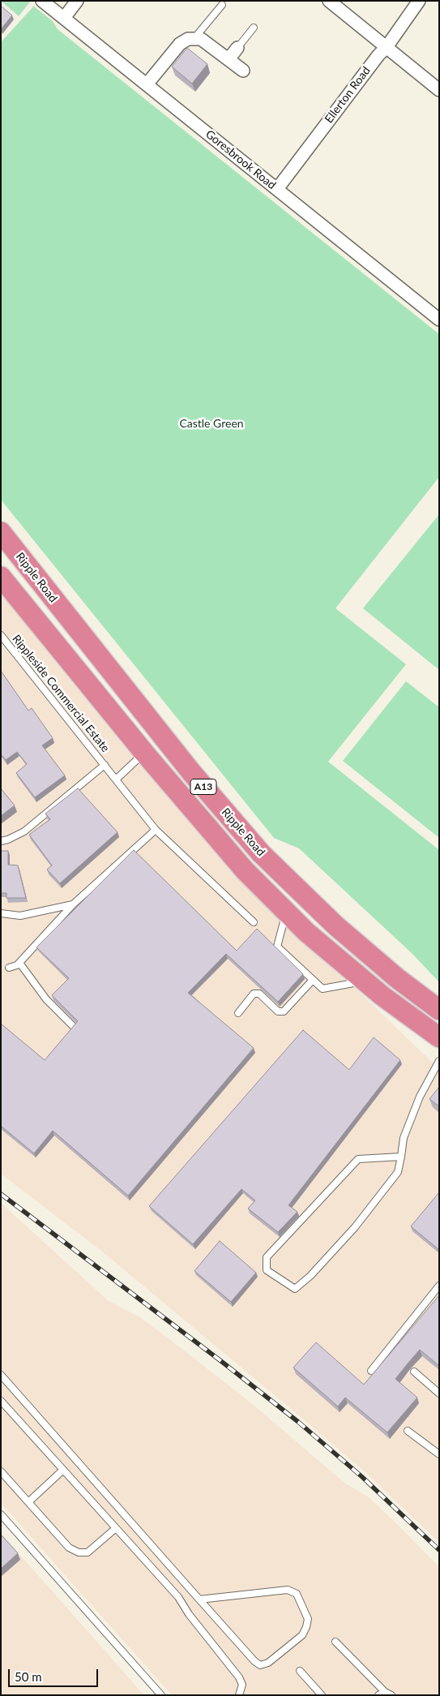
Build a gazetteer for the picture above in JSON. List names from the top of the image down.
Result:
{
  "streets": {
    "highway": ["Ripple Road", "A13"],
    "street": ["Ellerton Road", "Goresbrook Road"],
    "lane": ["Rippleside Commercial Estate"]
  },
  "crossings": [
    ["Ellerton Road", "Goresbrook Road"]
  ],
  "parks": ["Castle Green"],
  "scale_bar": "50 m"
}
